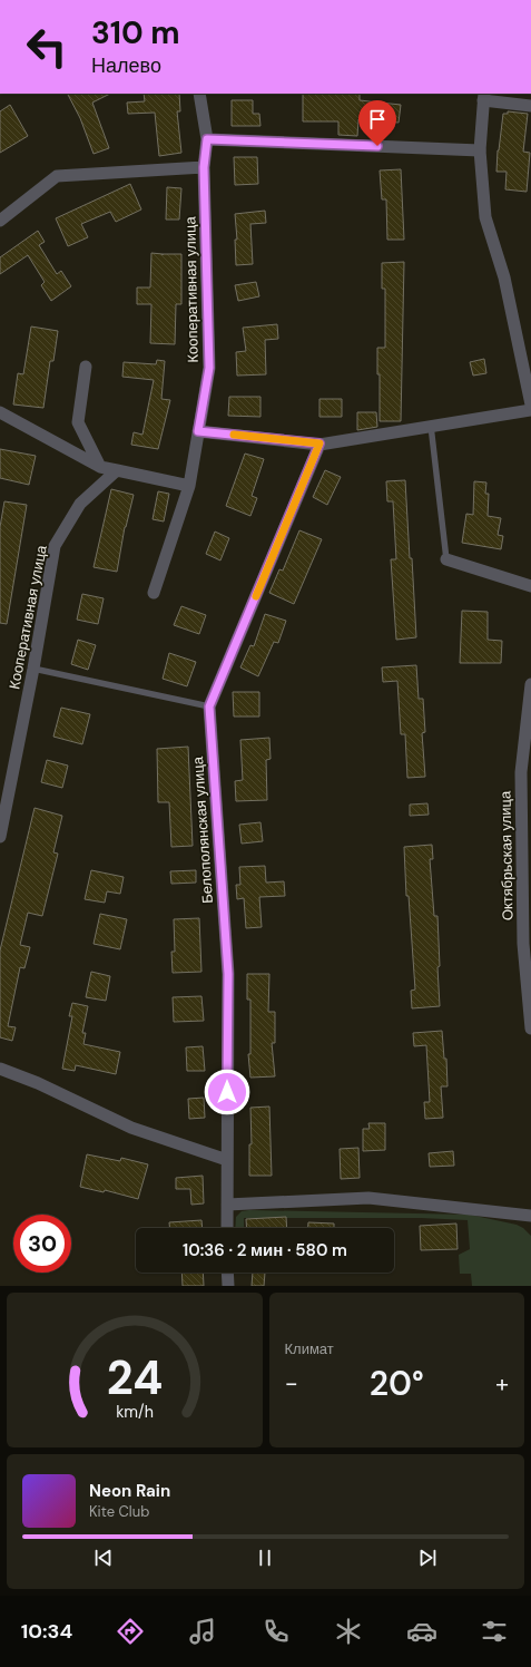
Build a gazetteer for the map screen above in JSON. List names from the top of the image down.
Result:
{
  "streets": {
    "street": ["Кооперативная улица", "Белополянская улица", "Октябрьская улица"]
  },
  "page": {
    "turn": ["310 m", "Налево"],
    "limit": "30",
    "trip": "10:36 · 2 мин · 580 m",
    "tile": "Климат",
    "heat": ["−", "20°", "+"],
    "song": ["Neon Rain", "Kite Club"],
    "tabs": "10:34",
    "gauge": ["24", "km/h"]
  }
}
